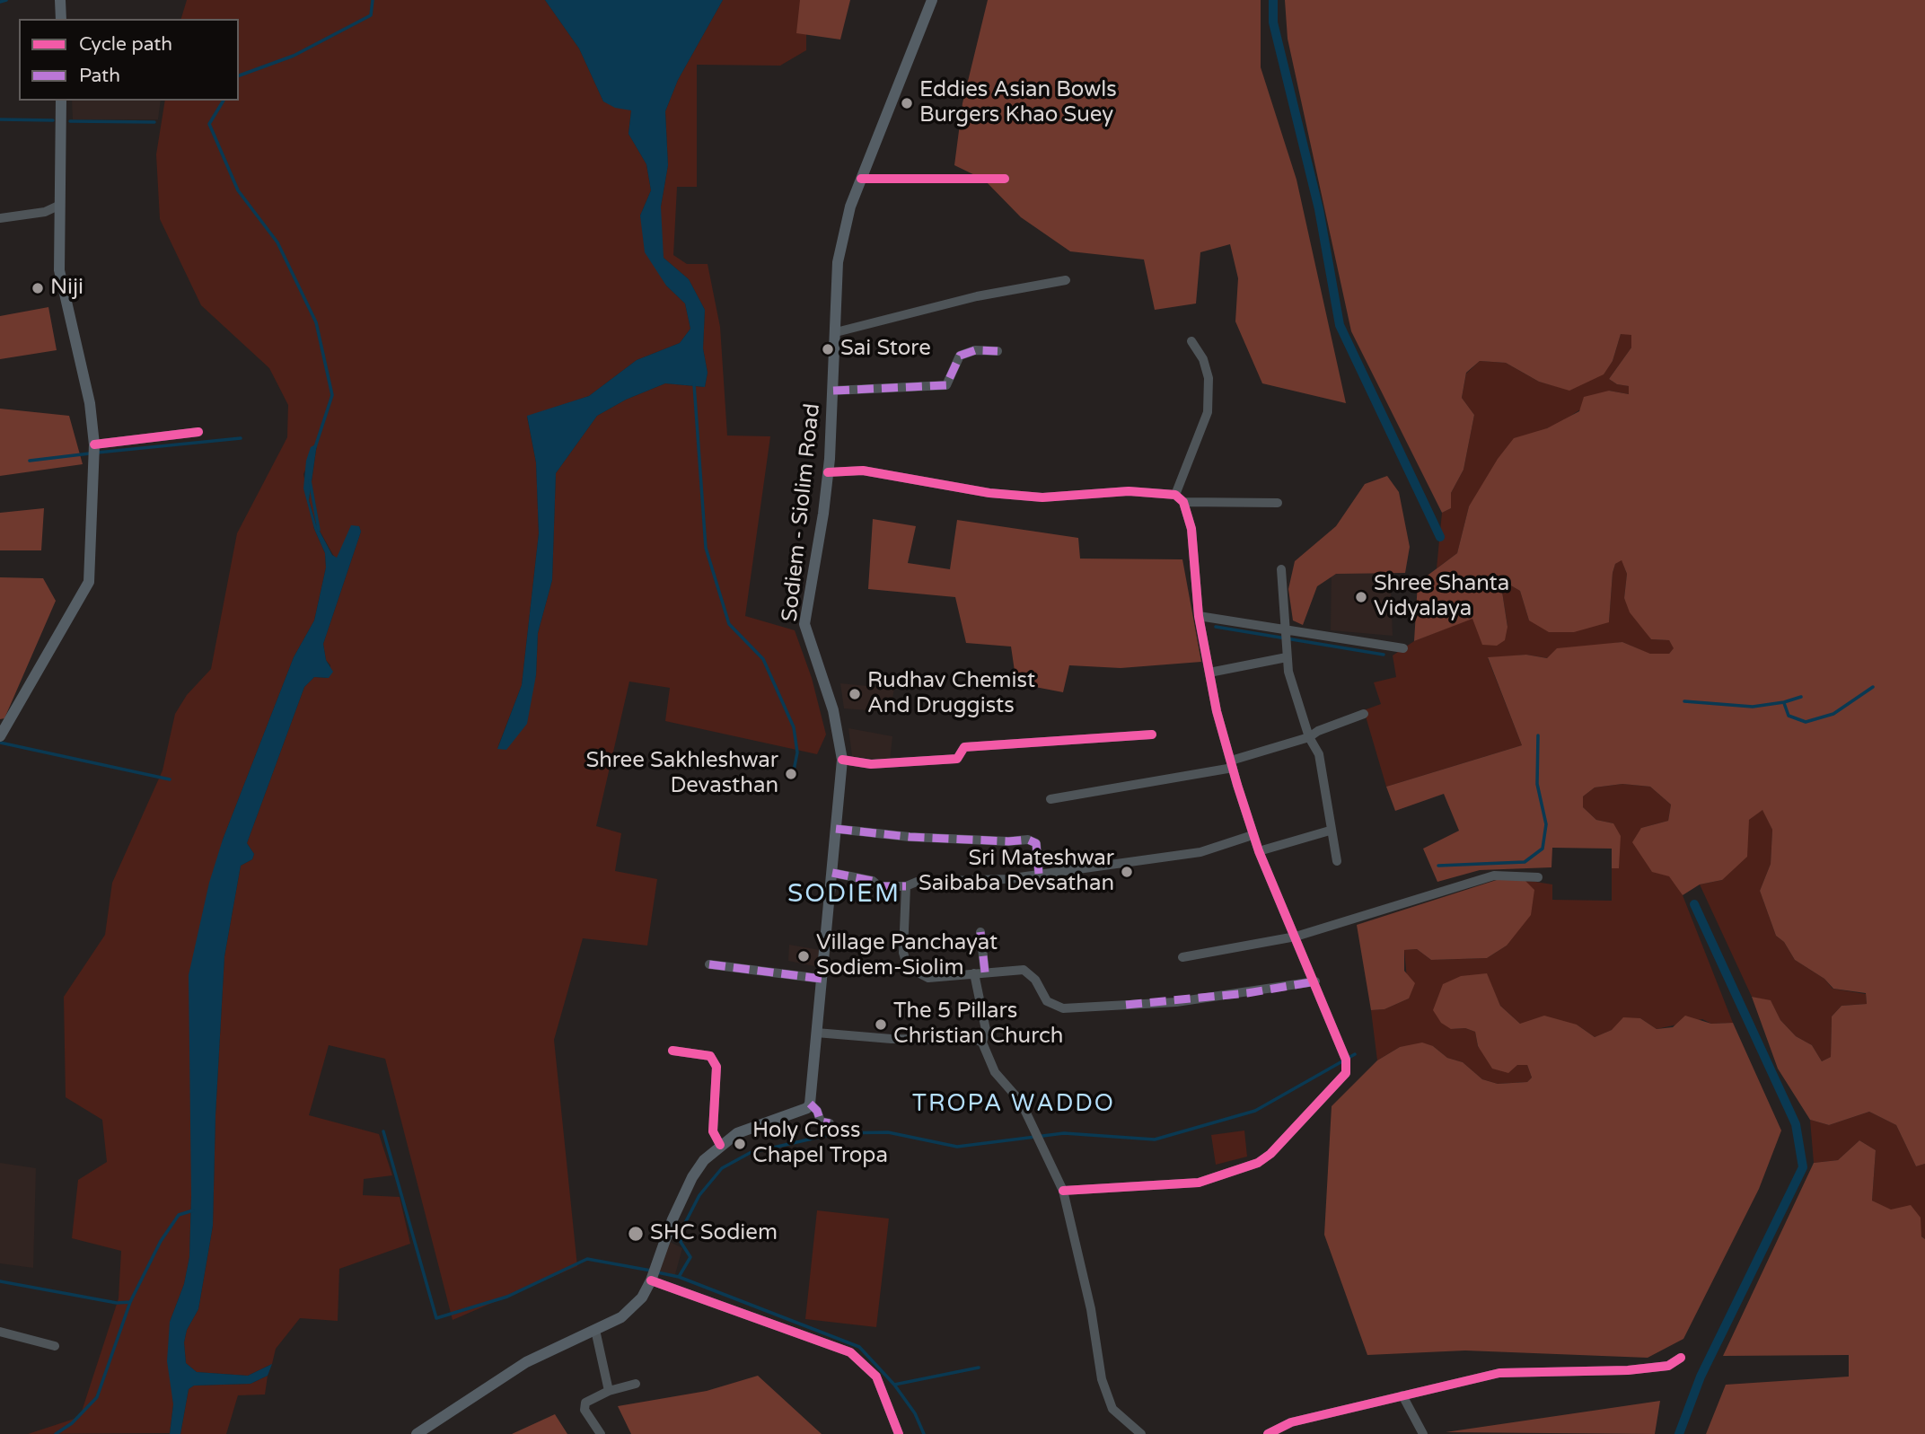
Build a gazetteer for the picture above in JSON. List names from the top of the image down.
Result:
{
  "streets": {
    "main road": ["Sodiem - Siolim Road"]
  },
  "districts": ["SODIEM", "TROPA WADDO"],
  "places": [
    "Eddies Asian Bowls Burgers Khao Suey",
    "Niji",
    "Sai Store",
    "Shree Shanta Vidyalaya",
    "Rudhav Chemist And Druggists",
    "Shree Sakhleshwar Devasthan",
    "Sri Mateshwar Saibaba Devsathan",
    "Village Panchayat Sodiem-Siolim",
    "The 5 Pillars Christian Church",
    "Holy Cross Chapel Tropa",
    "SHC Sodiem"
  ],
  "legend": ["Cycle path", "Path"]
}
